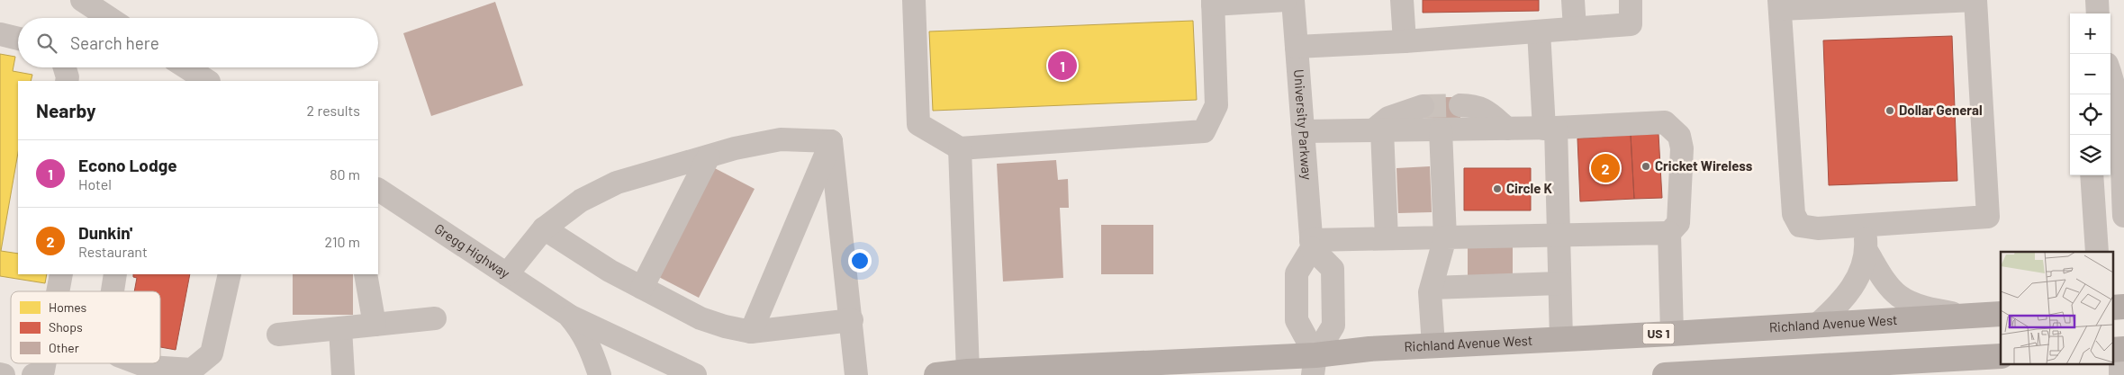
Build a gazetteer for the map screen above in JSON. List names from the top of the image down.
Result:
{
  "streets": {
    "main road": ["Richland Avenue West", "US 1"],
    "street": ["University Parkway", "Gregg Highway"]
  },
  "places": ["Dollar General", "Cricket Wireless", "Circle K"],
  "legend": ["Homes", "Shops", "Other"],
  "page": {
    "map_buttons": ["+", "−"],
    "search": "Search here",
    "pins": ["1", "2"],
    "heading": ["Nearby", "2 results"],
    "list": [
      {
        "mark": "1",
        "name": "Econo Lodge",
        "note": "Hotel",
        "value": "80 m"
      },
      {
        "mark": "2",
        "name": "Dunkin'",
        "note": "Restaurant",
        "value": "210 m"
      }
    ]
  }
}
